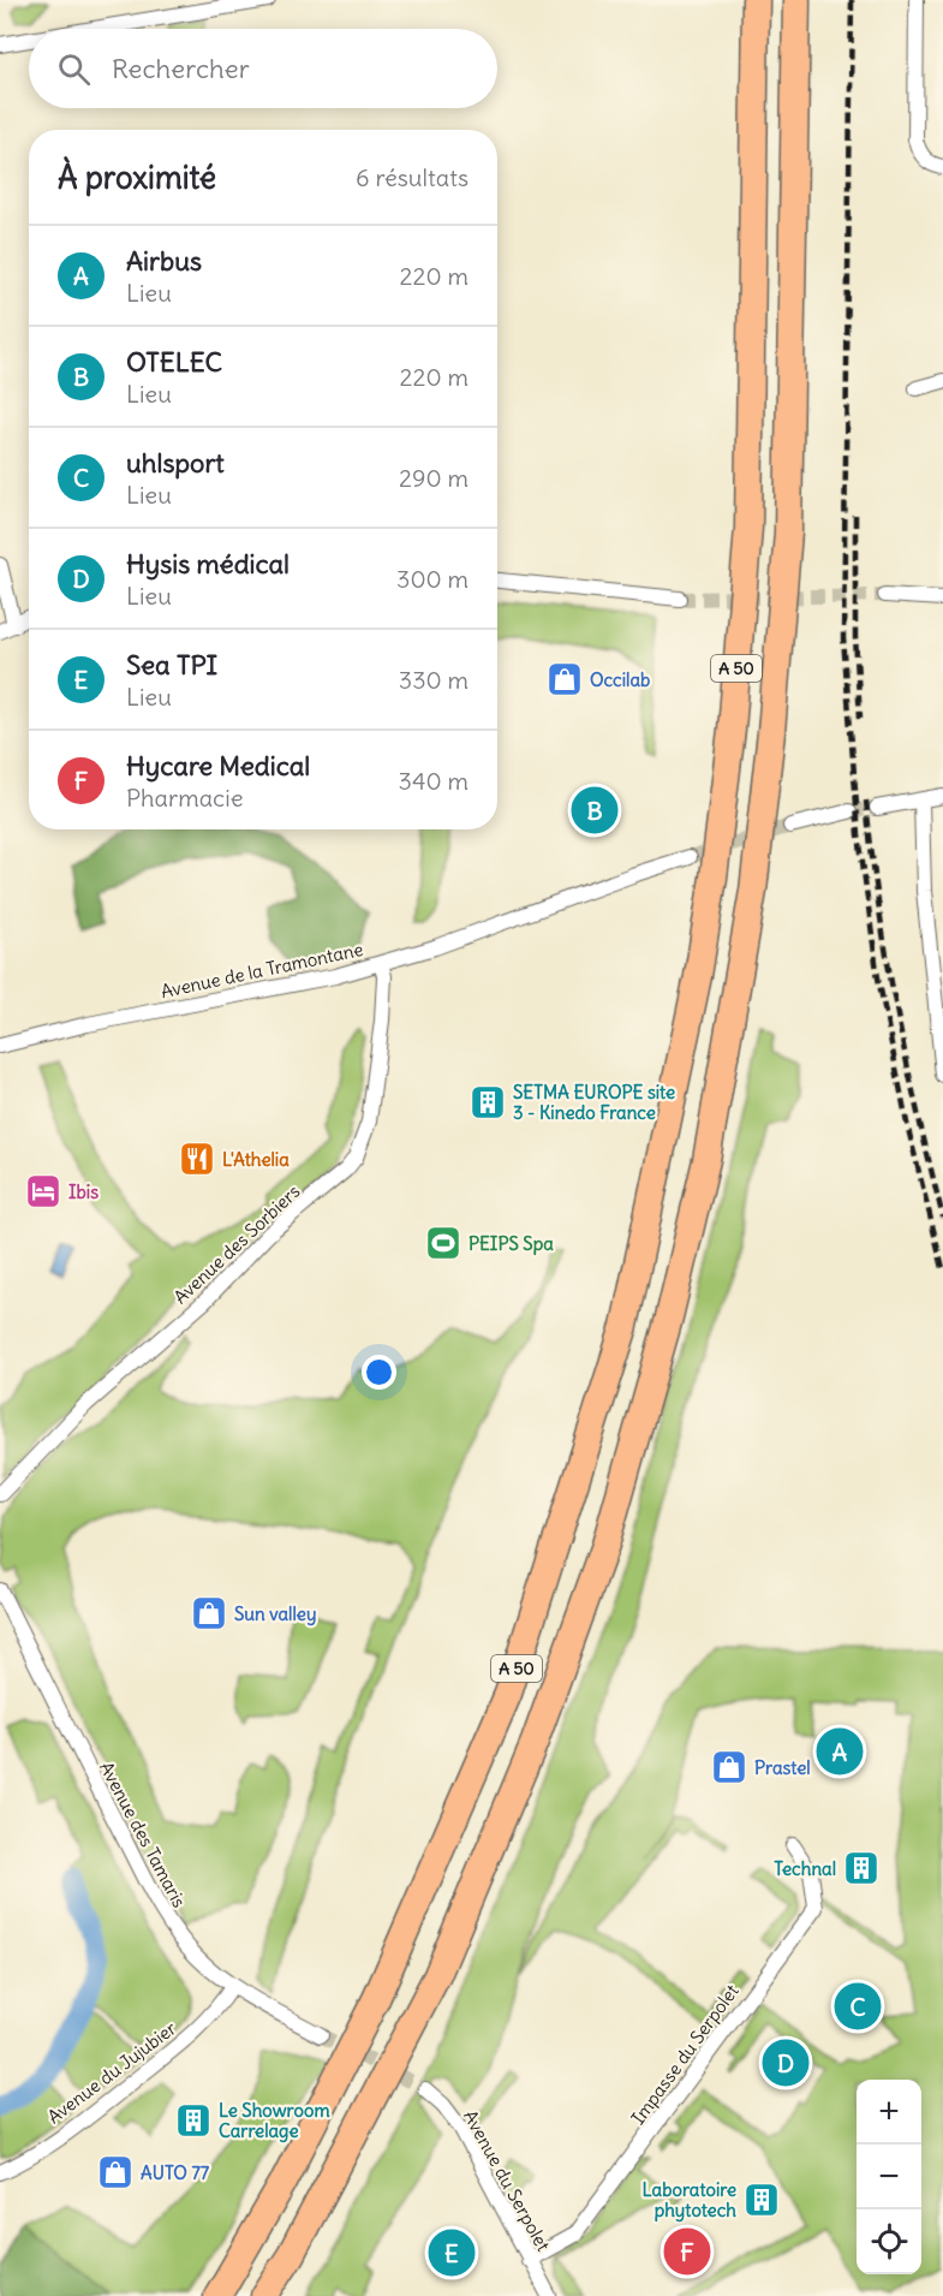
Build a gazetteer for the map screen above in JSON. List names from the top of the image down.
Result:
{
  "streets": {
    "highway": ["A 50"],
    "street": [
      "Avenue de la Tramontane",
      "Avenue des Sorbiers",
      "Avenue des Tamaris",
      "Impasse du Serpolet",
      "Avenue du Jujubier",
      "Avenue du Serpolet"
    ]
  },
  "crossings": [
    ["Avenue de la Tramontane", "Avenue des Sorbiers"],
    ["Avenue des Tamaris", "Avenue du Jujubier"],
    ["Impasse du Serpolet", "Avenue du Serpolet"]
  ],
  "places": {
    "shop": [
      "Occilab",
      "Sun valley",
      "Prastel",
      "AUTO 77"
    ],
    "building": [
      "SETMA EUROPE site 3 - Kinedo France",
      "Technal",
      "Le Showroom Carrelage",
      "Laboratoire phytotech"
    ],
    "restaurant": ["L'Athelia"],
    "hotel": ["Ibis"],
    "sports": ["PEIPS Spa"]
  },
  "page": {
    "search": "Rechercher",
    "heading": ["À proximité", "6 résultats"],
    "list": [
      {
        "mark": "A",
        "name": "Airbus",
        "note": "Lieu",
        "value": "220 m"
      },
      {
        "mark": "B",
        "name": "OTELEC",
        "note": "Lieu",
        "value": "220 m"
      },
      {
        "mark": "C",
        "name": "uhlsport",
        "note": "Lieu",
        "value": "290 m"
      },
      {
        "mark": "D",
        "name": "Hysis médical",
        "note": "Lieu",
        "value": "300 m"
      },
      {
        "mark": "E",
        "name": "Sea TPI",
        "note": "Lieu",
        "value": "330 m"
      },
      {
        "mark": "F",
        "name": "Hycare Medical",
        "note": "Pharmacie",
        "value": "340 m"
      }
    ],
    "pins": [
      "B",
      "A",
      "C",
      "D",
      "F",
      "E"
    ],
    "map_buttons": ["+", "−"]
  }
}
